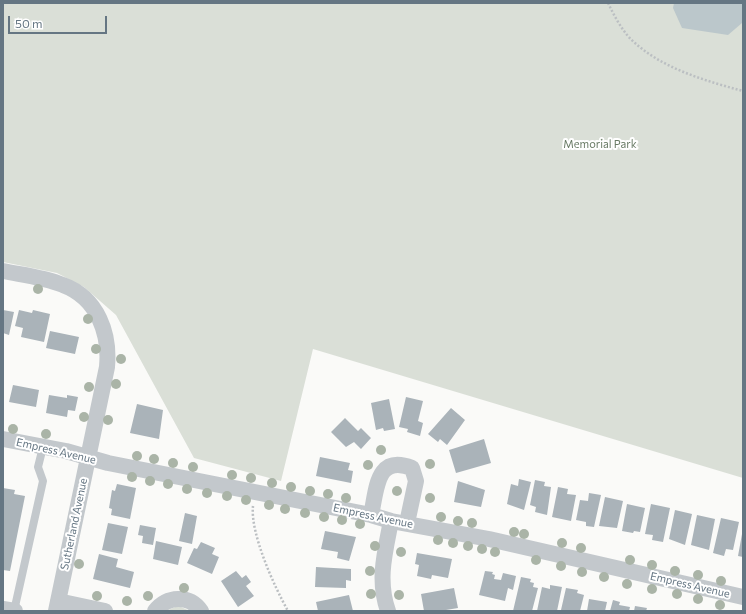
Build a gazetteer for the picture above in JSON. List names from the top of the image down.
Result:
{
  "streets": {
    "street": ["Empress Avenue", "Sutherland Avenue"]
  },
  "crossings": [
    ["Empress Avenue", "Sutherland Avenue"]
  ],
  "parks": ["Memorial Park"],
  "scale_bar": "50 m"
}
